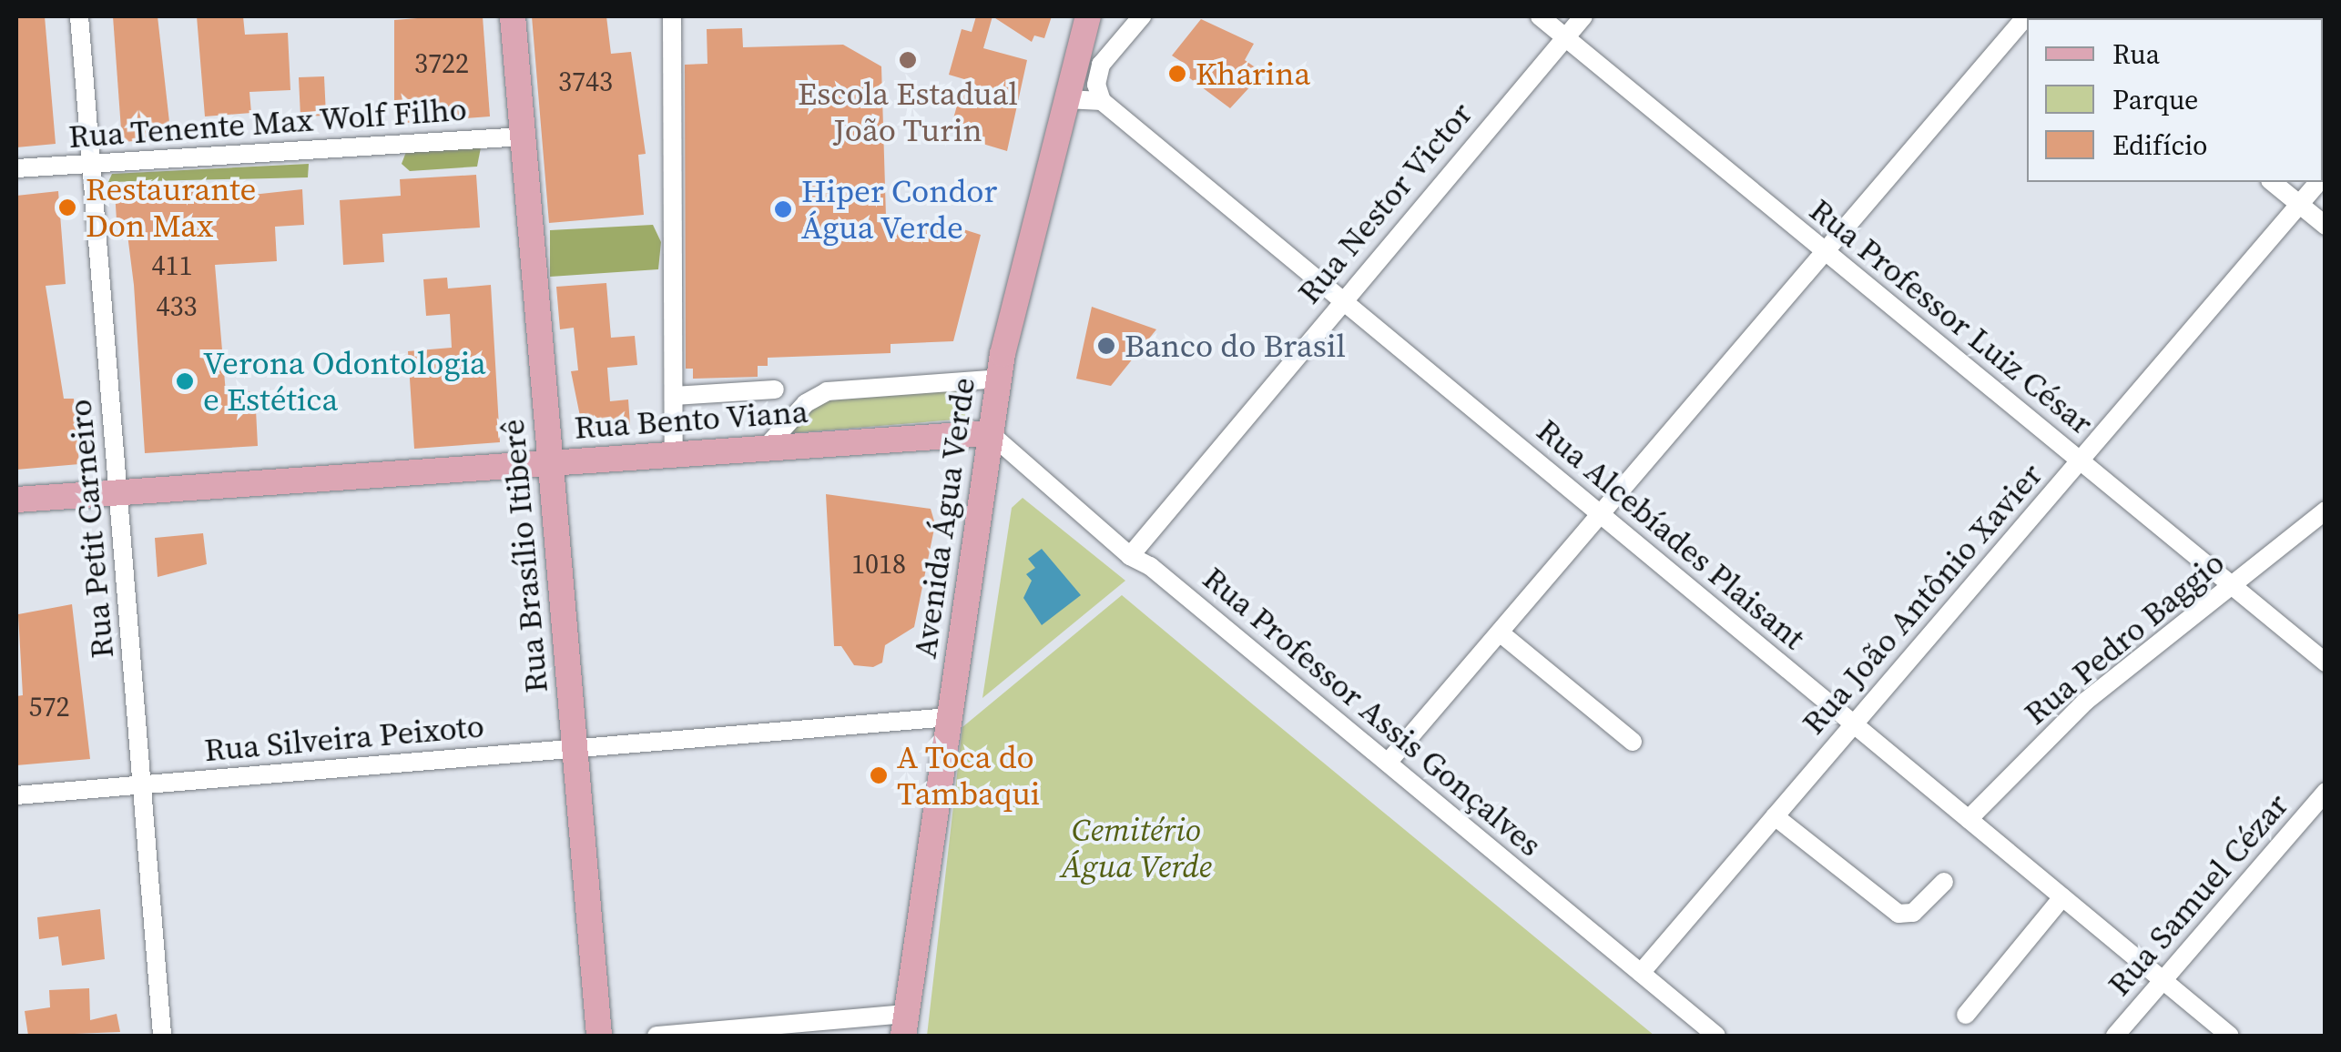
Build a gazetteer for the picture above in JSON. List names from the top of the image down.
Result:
{
  "streets": {
    "main road": ["Rua Bento Viana", "Avenida Água Verde", "Rua Brasílio Itiberê"],
    "street": [
      "Rua Tenente Max Wolf Filho",
      "Rua Nestor Victor",
      "Rua Professor Luiz César",
      "Rua Petit Carneiro",
      "Rua Alcebíades Plaisant",
      "Rua João Antônio Xavier",
      "Rua Pedro Baggio",
      "Rua Professor Assis Gonçalves",
      "Rua Silveira Peixoto",
      "Rua Samuel Cézar"
    ]
  },
  "crossings": [
    ["Rua Tenente Max Wolf Filho", "Rua Petit Carneiro"],
    ["Rua Tenente Max Wolf Filho", "Rua Brasílio Itiberê"],
    ["Rua Nestor Victor", "Rua Professor Luiz César"],
    ["Rua Nestor Victor", "Rua Alcebíades Plaisant"],
    ["Rua Nestor Victor", "Rua Professor Assis Gonçalves"],
    ["Rua Professor Luiz César", "Rua João Antônio Xavier"],
    ["Rua Professor Luiz César", "Rua Pedro Baggio"],
    ["Rua Bento Viana", "Avenida Água Verde"],
    ["Rua Bento Viana", "Rua Petit Carneiro"],
    ["Rua Bento Viana", "Rua Brasílio Itiberê"],
    ["Rua Bento Viana", "Rua Professor Assis Gonçalves"],
    ["Avenida Água Verde", "Rua Professor Assis Gonçalves"],
    ["Avenida Água Verde", "Rua Silveira Peixoto"],
    ["Rua Petit Carneiro", "Rua Silveira Peixoto"],
    ["Rua Alcebíades Plaisant", "Rua João Antônio Xavier"],
    ["Rua Alcebíades Plaisant", "Rua Pedro Baggio"],
    ["Rua Alcebíades Plaisant", "Rua Samuel Cézar"],
    ["Rua Brasílio Itiberê", "Rua Silveira Peixoto"],
    ["Rua João Antônio Xavier", "Rua Professor Assis Gonçalves"]
  ],
  "parks": ["Cemitério Água Verde"],
  "places": [
    "Escola Estadual João Turin",
    "Kharina",
    "Restaurante Don Max",
    "Hiper Condor Água Verde",
    "Banco do Brasil",
    "Verona Odontologia e Estética",
    "A Toca do Tambaqui"
  ],
  "house_numbers": [
    "3722",
    "3743",
    "411",
    "433",
    "1018",
    "572"
  ],
  "legend": ["Rua", "Parque", "Edifício"]
}
